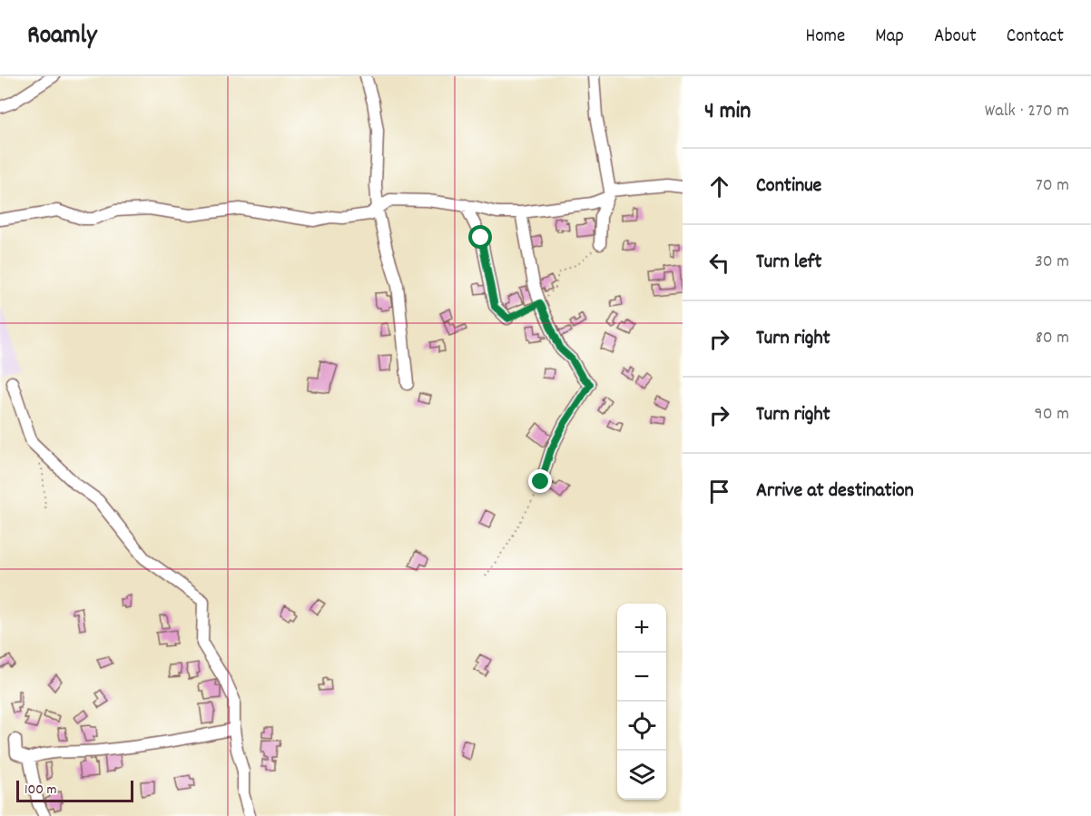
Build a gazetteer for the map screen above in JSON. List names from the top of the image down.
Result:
{
  "scale_bar": "100 m",
  "page": {
    "header": "Roamly",
    "nav": [
      "Home",
      "Map",
      "About",
      "Contact"
    ],
    "heading": ["4 min", "Walk · 270 m"],
    "list": [
      ["Continue", "70 m"],
      ["Turn left", "30 m"],
      ["Turn right", "80 m"],
      ["Turn right", "90 m"],
      "Arrive at destination"
    ],
    "map_buttons": ["+", "−"],
    "scale": "100 m"
  }
}
